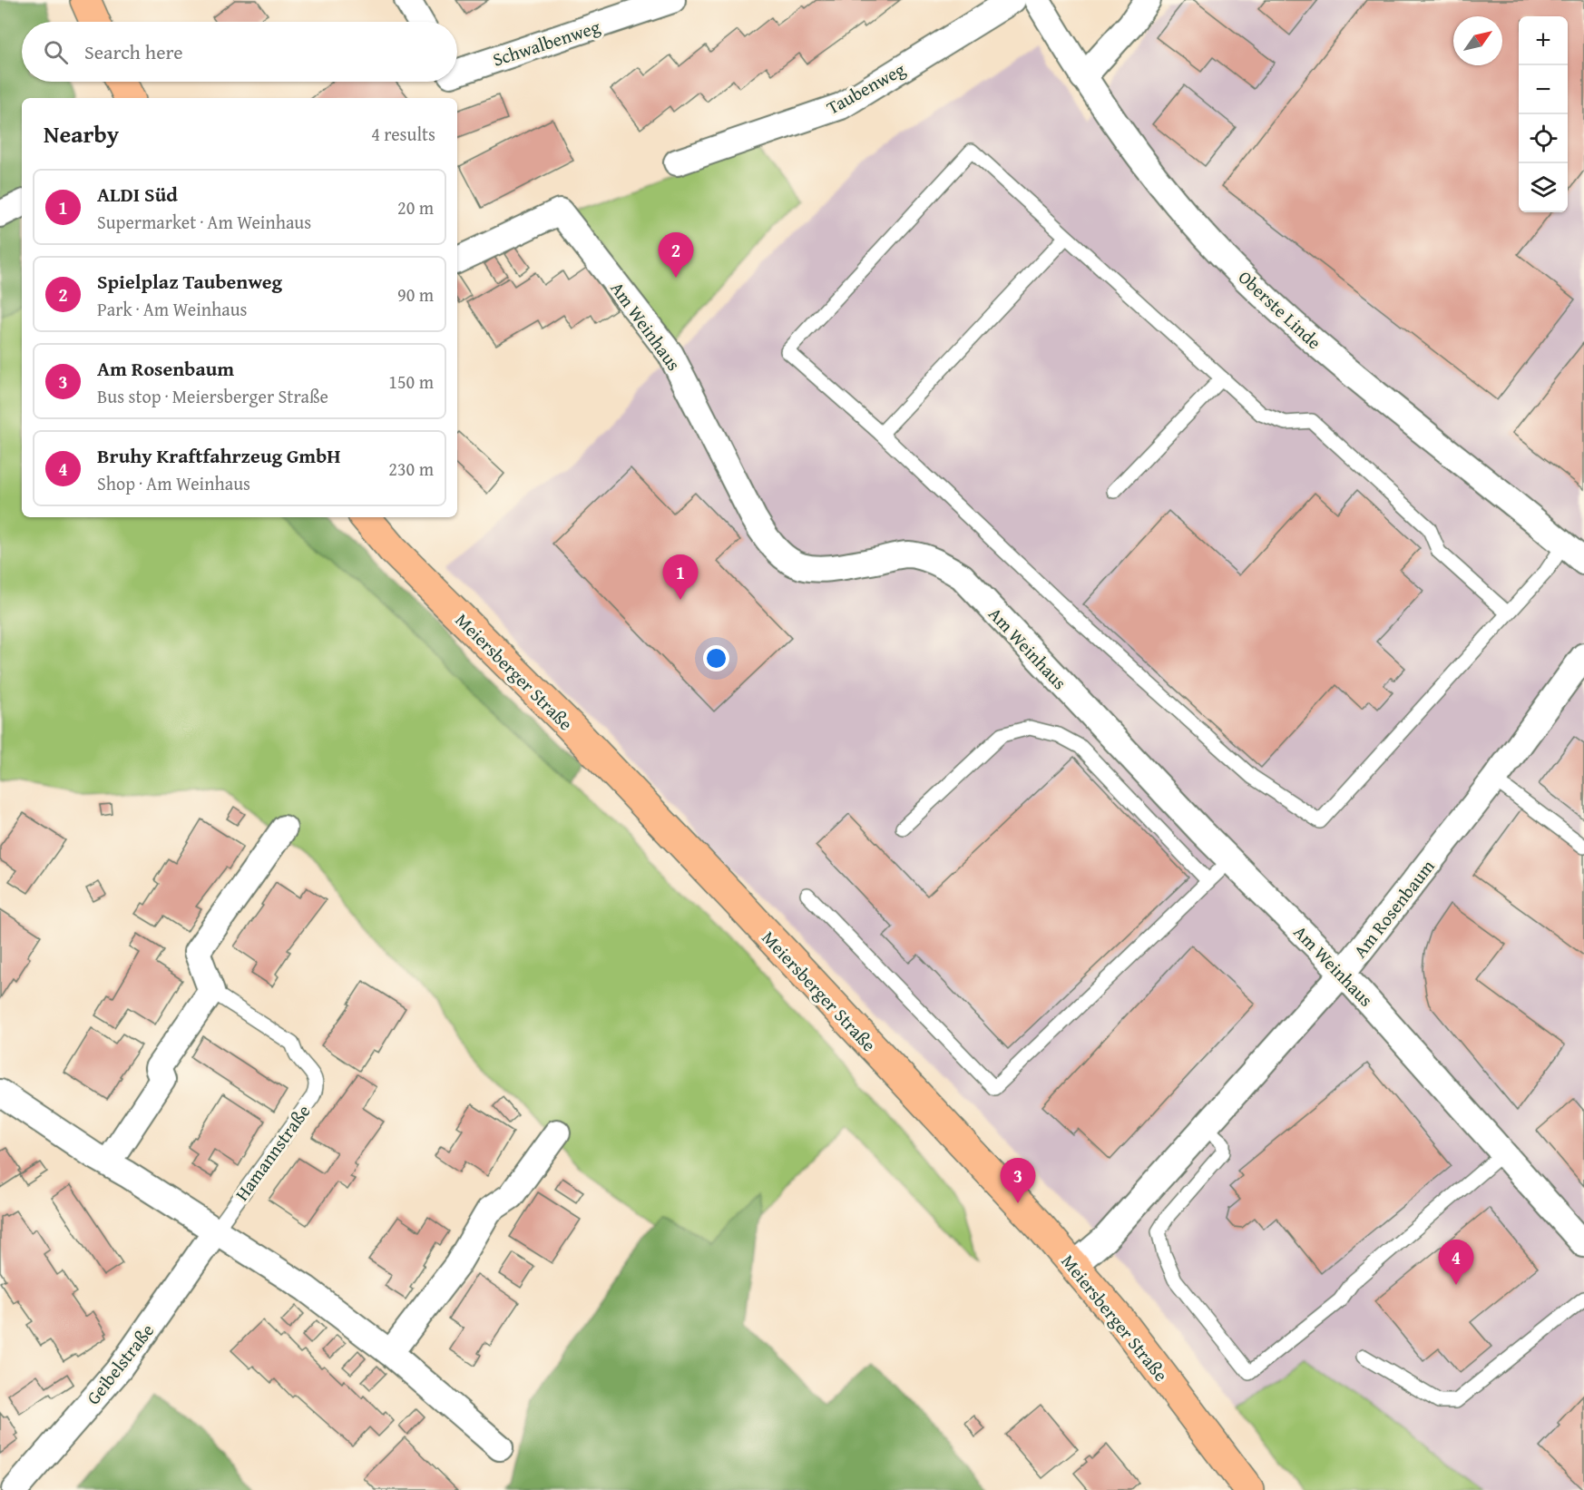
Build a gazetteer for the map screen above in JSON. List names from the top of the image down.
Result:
{
  "streets": {
    "main road": ["Meiersberger Straße"],
    "street": [
      "Schwalbenweg",
      "Taubenweg",
      "Oberste Linde",
      "Am Weinhaus",
      "Am Rosenbaum",
      "Geibelstraße"
    ],
    "lane": ["Hamannstraße"]
  },
  "crossings": [
    ["Am Weinhaus", "Am Rosenbaum"],
    ["Meiersberger Straße", "Am Rosenbaum"],
    ["Hamannstraße", "Geibelstraße"]
  ],
  "north": "top right",
  "page": {
    "map_buttons": ["+", "−"],
    "search": "Search here",
    "heading": ["Nearby", "4 results"],
    "list": [
      {
        "mark": "1",
        "name": "ALDI Süd",
        "note": "Supermarket · Am Weinhaus",
        "value": "20 m"
      },
      {
        "mark": "2",
        "name": "Spielplaz Taubenweg",
        "note": "Park · Am Weinhaus",
        "value": "90 m"
      },
      {
        "mark": "3",
        "name": "Am Rosenbaum",
        "note": "Bus stop · Meiersberger Straße",
        "value": "150 m"
      },
      {
        "mark": "4",
        "name": "Bruhy Kraftfahrzeug GmbH",
        "note": "Shop · Am Weinhaus",
        "value": "230 m"
      }
    ],
    "pins": [
      "2",
      "1",
      "3",
      "4"
    ]
  }
}
